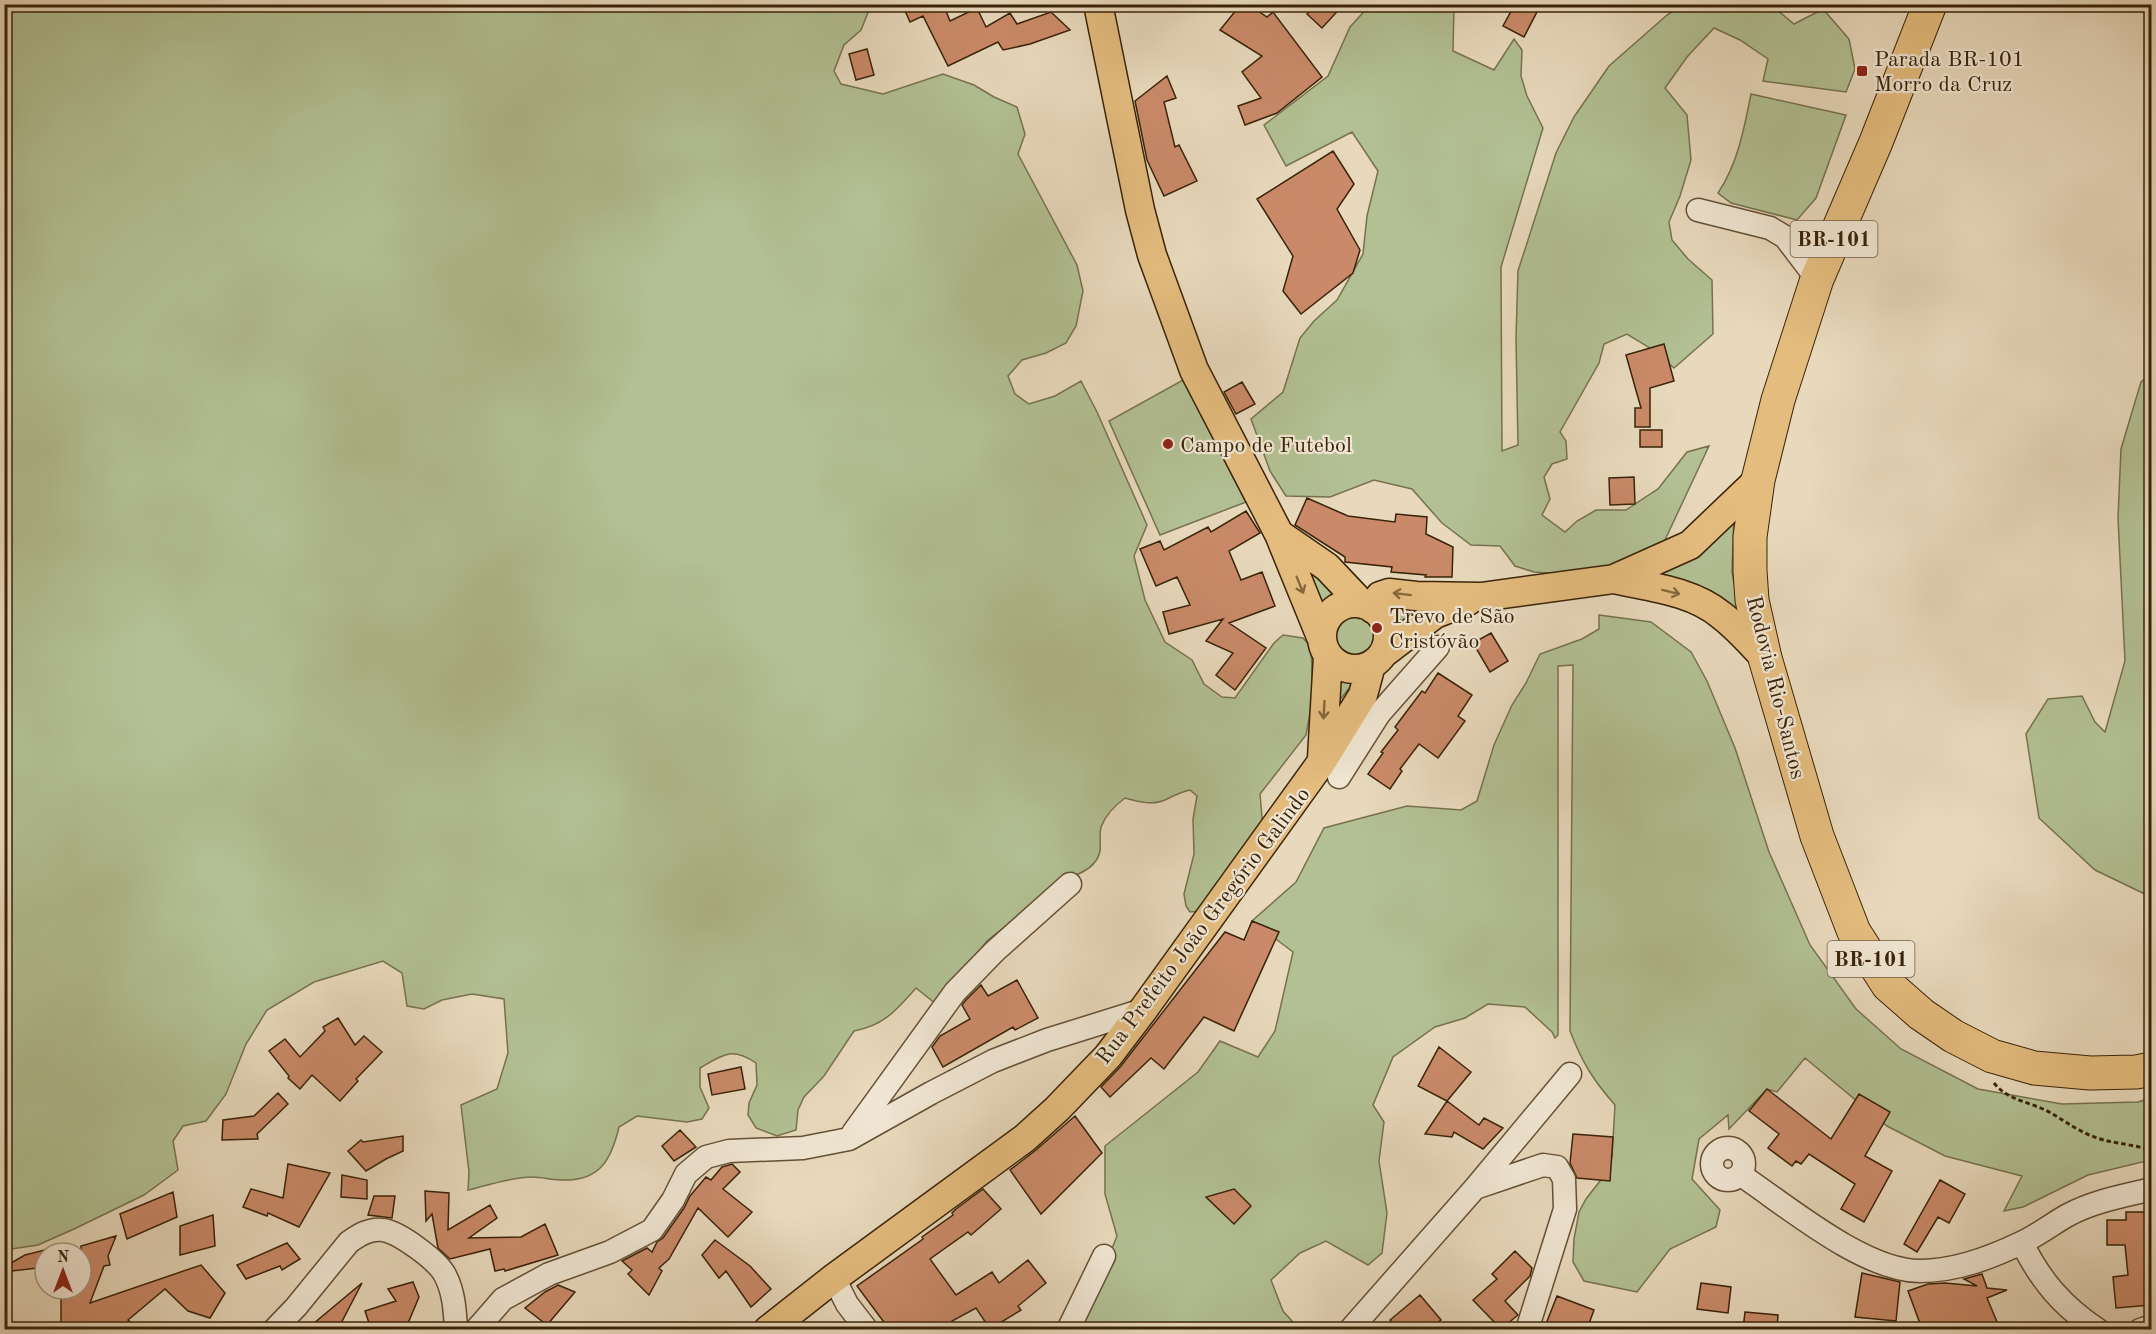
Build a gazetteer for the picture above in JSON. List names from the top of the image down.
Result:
{
  "streets": {
    "highway": ["BR-101", "Rodovia Rio-Santos"],
    "main road": ["Rua Prefeito João Gregório Galindo"]
  },
  "places": {
    "transit": ["Parada BR-101 Morro da Cruz"],
    "other": ["Campo de Futebol", "Trevo de São Cristóvão"]
  },
  "north": "top"
}
